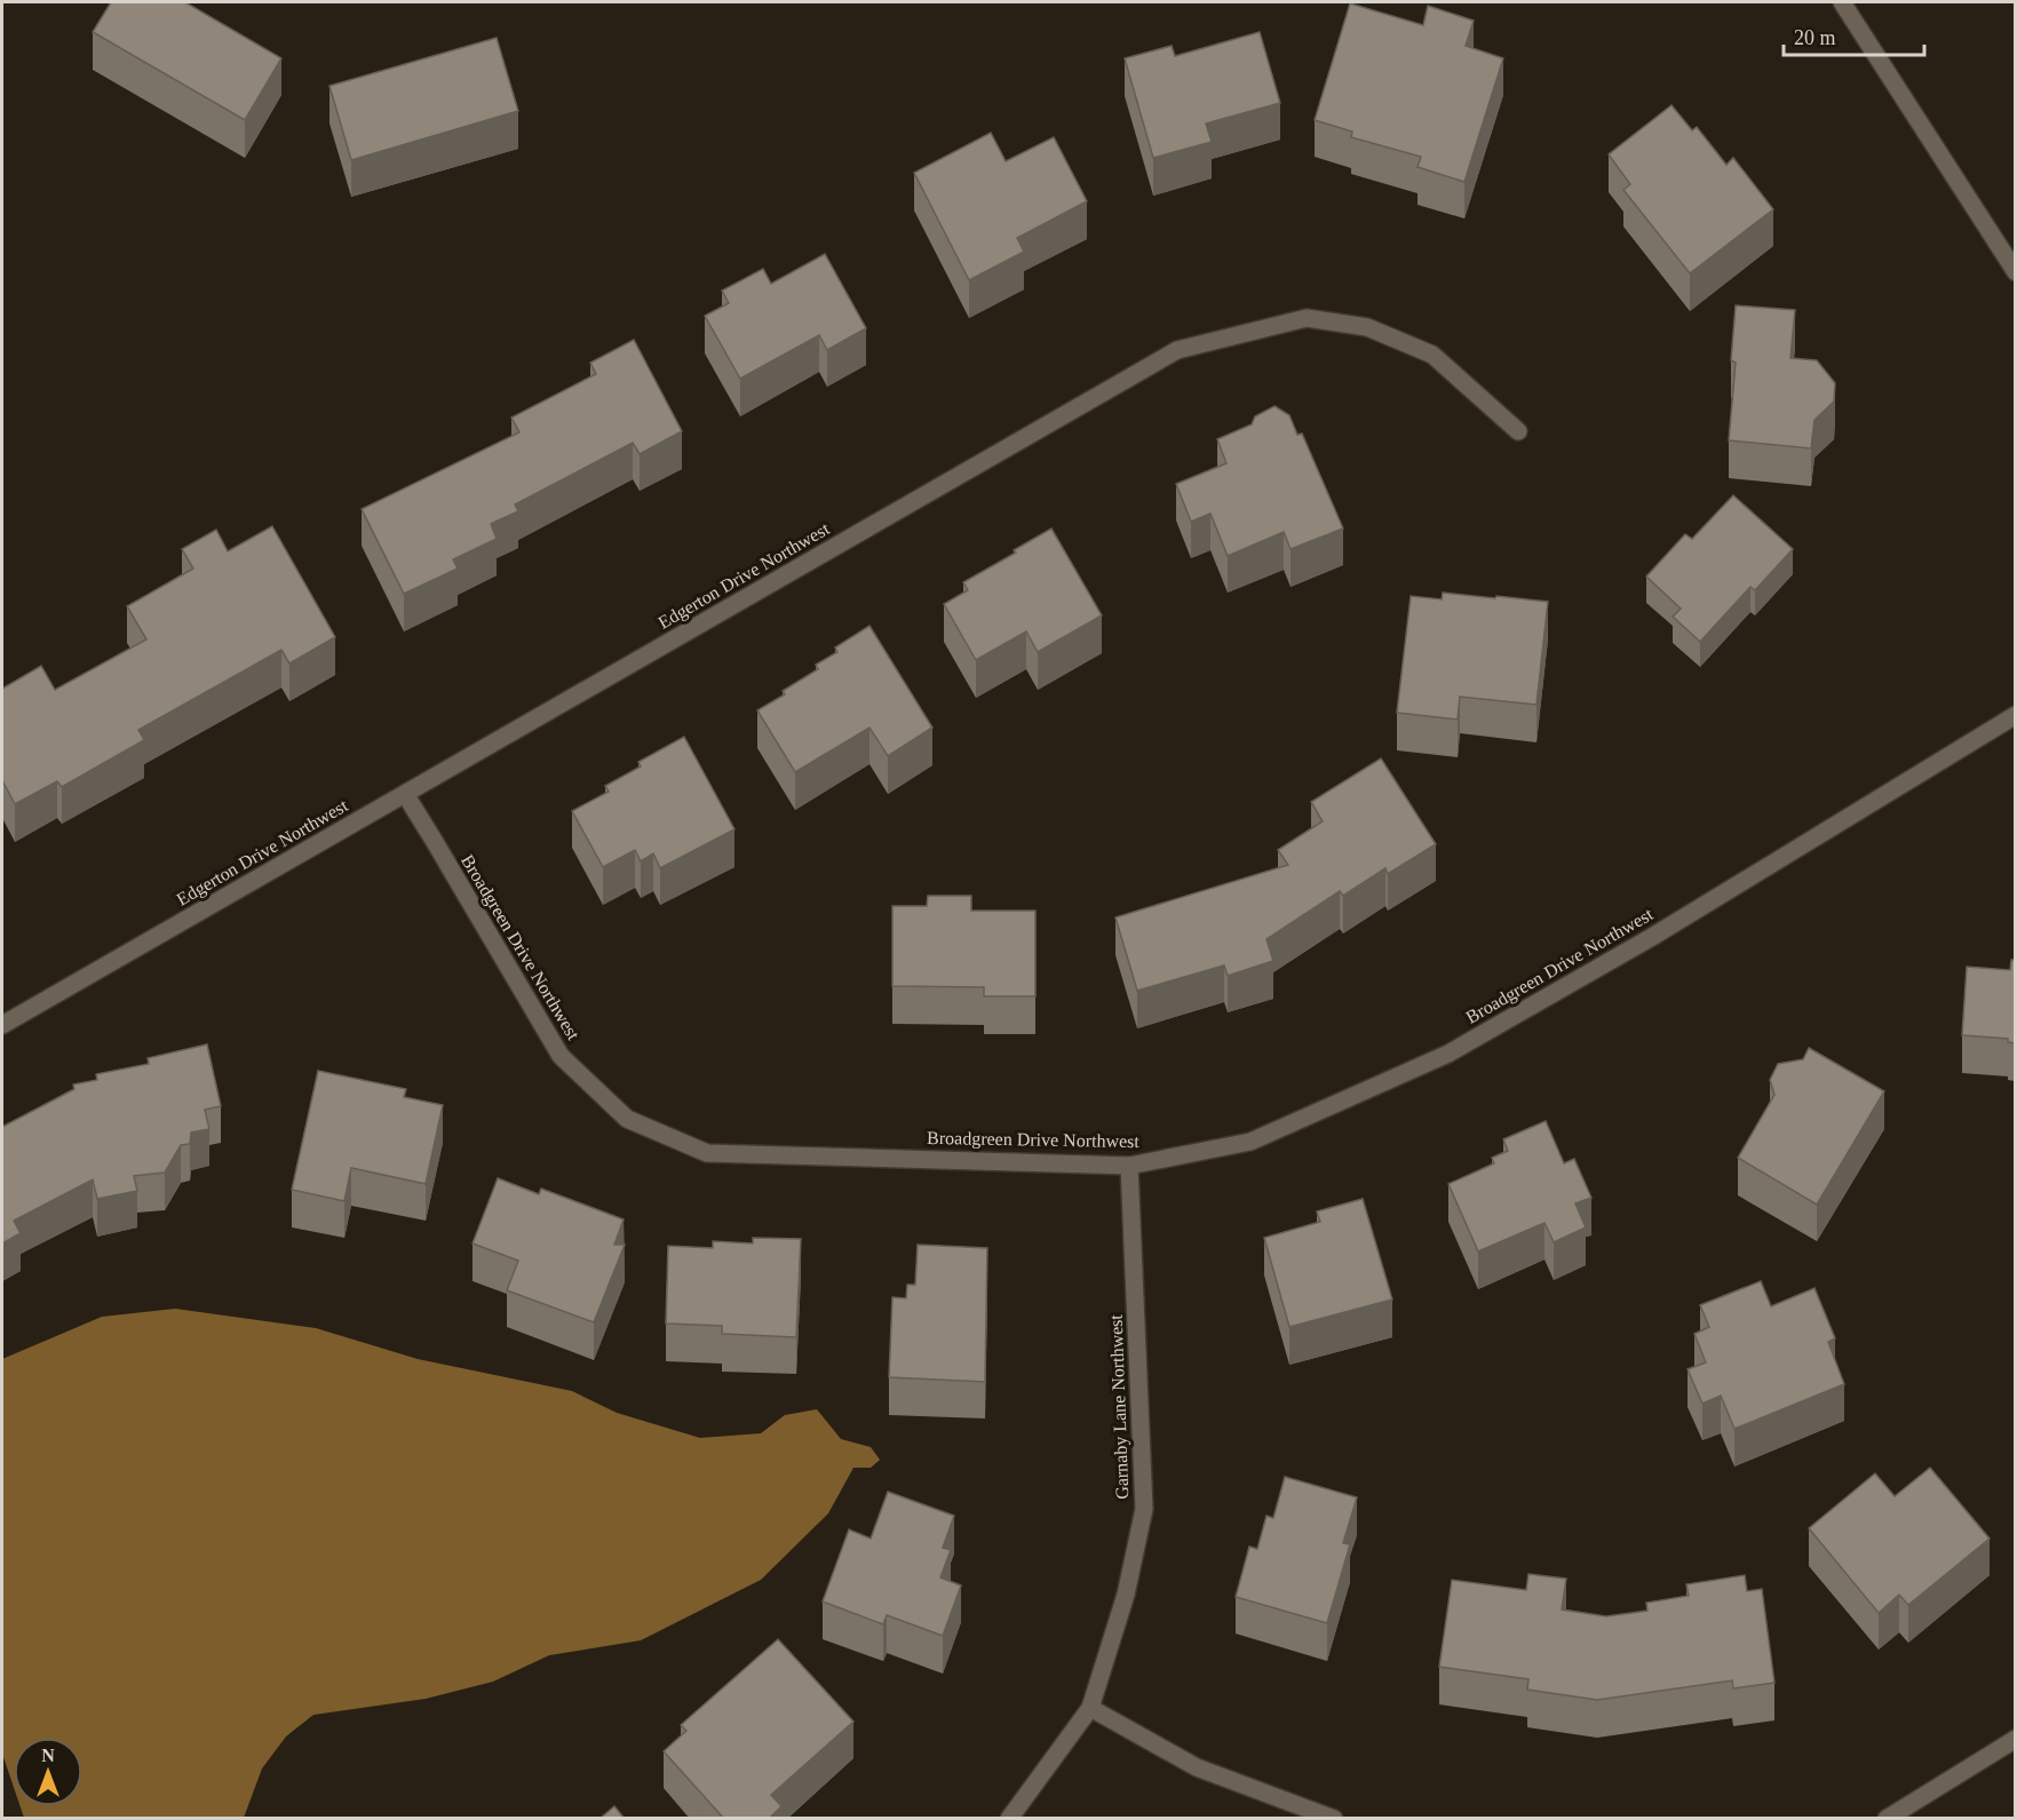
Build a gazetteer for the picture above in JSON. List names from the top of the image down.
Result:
{
  "streets": {
    "street": ["Edgerton Drive Northwest", "Broadgreen Drive Northwest", "Garnaby Lane Northwest"]
  },
  "crossings": [
    ["Edgerton Drive Northwest", "Broadgreen Drive Northwest"],
    ["Broadgreen Drive Northwest", "Garnaby Lane Northwest"]
  ],
  "scale_bar": "20 m",
  "north": "top"
}
